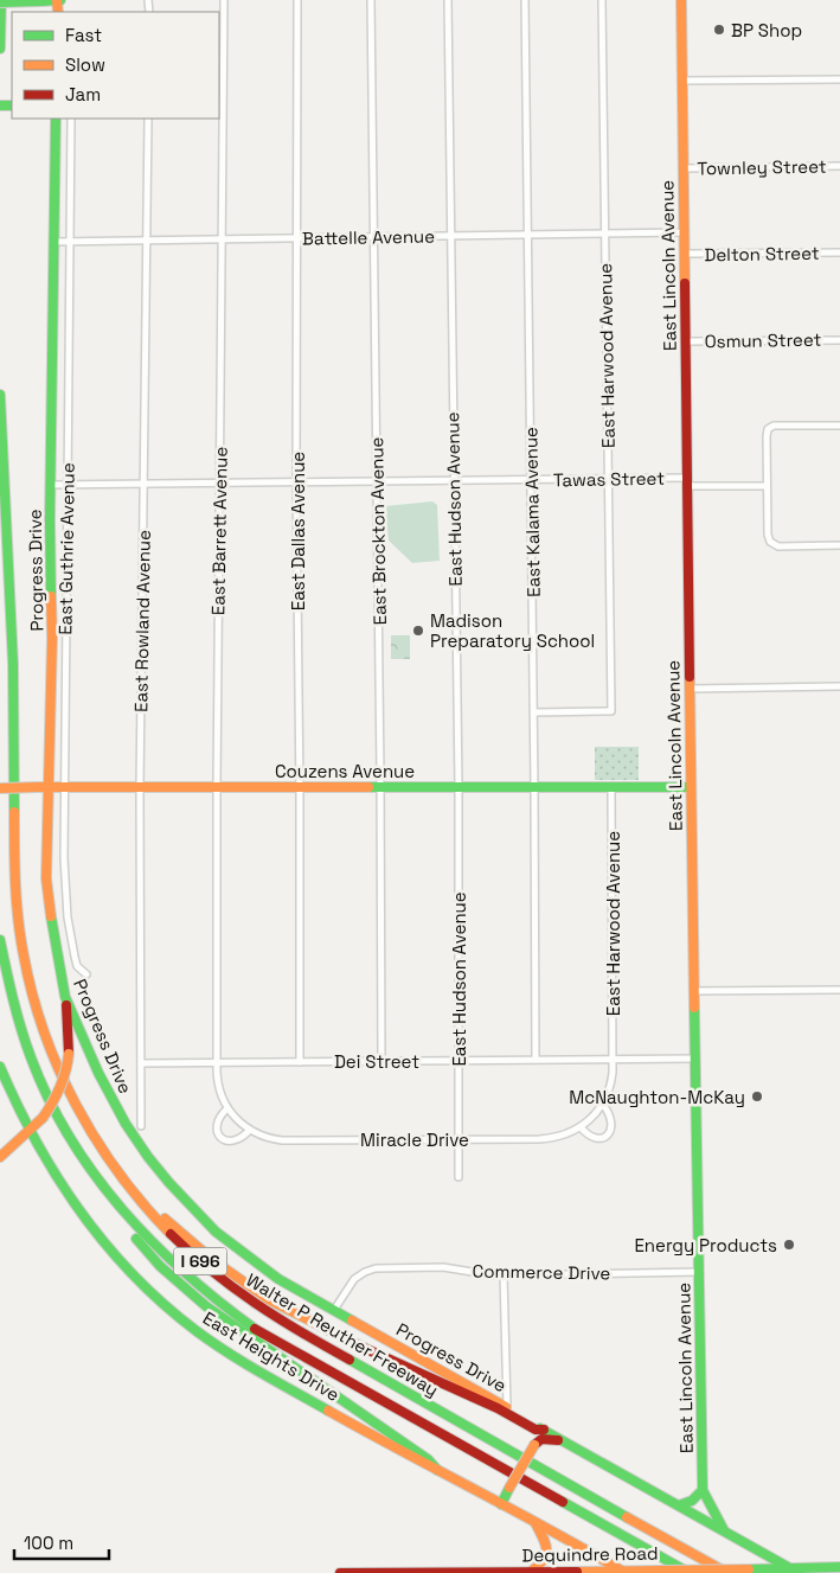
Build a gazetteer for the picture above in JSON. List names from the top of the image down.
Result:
{
  "streets": {
    "main road": [
      "East Lincoln Avenue",
      "Progress Drive",
      "Couzens Avenue",
      "I 696",
      "Walter P Reuther Freeway",
      "East Heights Drive",
      "Dequindre Road"
    ],
    "street": [
      "Townley Street",
      "Battelle Avenue",
      "Delton Street",
      "Osmun Street",
      "East Harwood Avenue",
      "Tawas Street",
      "East Hudson Avenue",
      "East Kalama Avenue",
      "East Barrett Avenue",
      "East Dallas Avenue",
      "East Brockton Avenue",
      "East Guthrie Avenue",
      "East Rowland Avenue",
      "Dei Street",
      "Miracle Drive",
      "Commerce Drive"
    ]
  },
  "crossings": [
    ["Townley Street", "East Lincoln Avenue"],
    ["Battelle Avenue", "East Lincoln Avenue"],
    ["Battelle Avenue", "East Harwood Avenue"],
    ["Battelle Avenue", "East Hudson Avenue"],
    ["Battelle Avenue", "East Kalama Avenue"],
    ["Battelle Avenue", "East Barrett Avenue"],
    ["Battelle Avenue", "East Dallas Avenue"],
    ["Battelle Avenue", "East Brockton Avenue"],
    ["Battelle Avenue", "East Guthrie Avenue"],
    ["Battelle Avenue", "Progress Drive"],
    ["Battelle Avenue", "East Rowland Avenue"],
    ["Delton Street", "East Lincoln Avenue"],
    ["East Lincoln Avenue", "Osmun Street"],
    ["East Lincoln Avenue", "Tawas Street"],
    ["East Lincoln Avenue", "Progress Drive"],
    ["East Lincoln Avenue", "Couzens Avenue"],
    ["East Lincoln Avenue", "Dei Street"],
    ["East Lincoln Avenue", "Commerce Drive"],
    ["East Harwood Avenue", "Tawas Street"],
    ["East Harwood Avenue", "East Kalama Avenue"],
    ["East Harwood Avenue", "Couzens Avenue"],
    ["East Harwood Avenue", "Dei Street"],
    ["East Harwood Avenue", "Miracle Drive"],
    ["Tawas Street", "East Hudson Avenue"],
    ["Tawas Street", "East Kalama Avenue"],
    ["Tawas Street", "East Barrett Avenue"],
    ["Tawas Street", "East Dallas Avenue"],
    ["Tawas Street", "East Brockton Avenue"],
    ["Tawas Street", "East Guthrie Avenue"],
    ["Tawas Street", "Progress Drive"],
    ["Tawas Street", "East Rowland Avenue"],
    ["East Hudson Avenue", "Couzens Avenue"],
    ["East Hudson Avenue", "Dei Street"],
    ["East Hudson Avenue", "Miracle Drive"],
    ["East Kalama Avenue", "Couzens Avenue"],
    ["East Kalama Avenue", "Dei Street"],
    ["East Barrett Avenue", "Couzens Avenue"],
    ["East Barrett Avenue", "Dei Street"],
    ["East Barrett Avenue", "Miracle Drive"],
    ["East Dallas Avenue", "Couzens Avenue"],
    ["East Dallas Avenue", "Dei Street"],
    ["East Brockton Avenue", "Couzens Avenue"],
    ["East Brockton Avenue", "Dei Street"],
    ["East Guthrie Avenue", "Couzens Avenue"],
    ["Progress Drive", "Couzens Avenue"],
    ["Progress Drive", "Commerce Drive"],
    ["Progress Drive", "Dequindre Road"],
    ["East Rowland Avenue", "Couzens Avenue"],
    ["East Rowland Avenue", "Dei Street"],
    ["Dei Street", "Miracle Drive"],
    ["East Heights Drive", "Dequindre Road"]
  ],
  "places": [
    "BP Shop",
    "Madison Preparatory School",
    "McNaughton-McKay",
    "Energy Products"
  ],
  "legend": ["Fast", "Slow", "Jam"],
  "scale_bar": "100 m"
}
